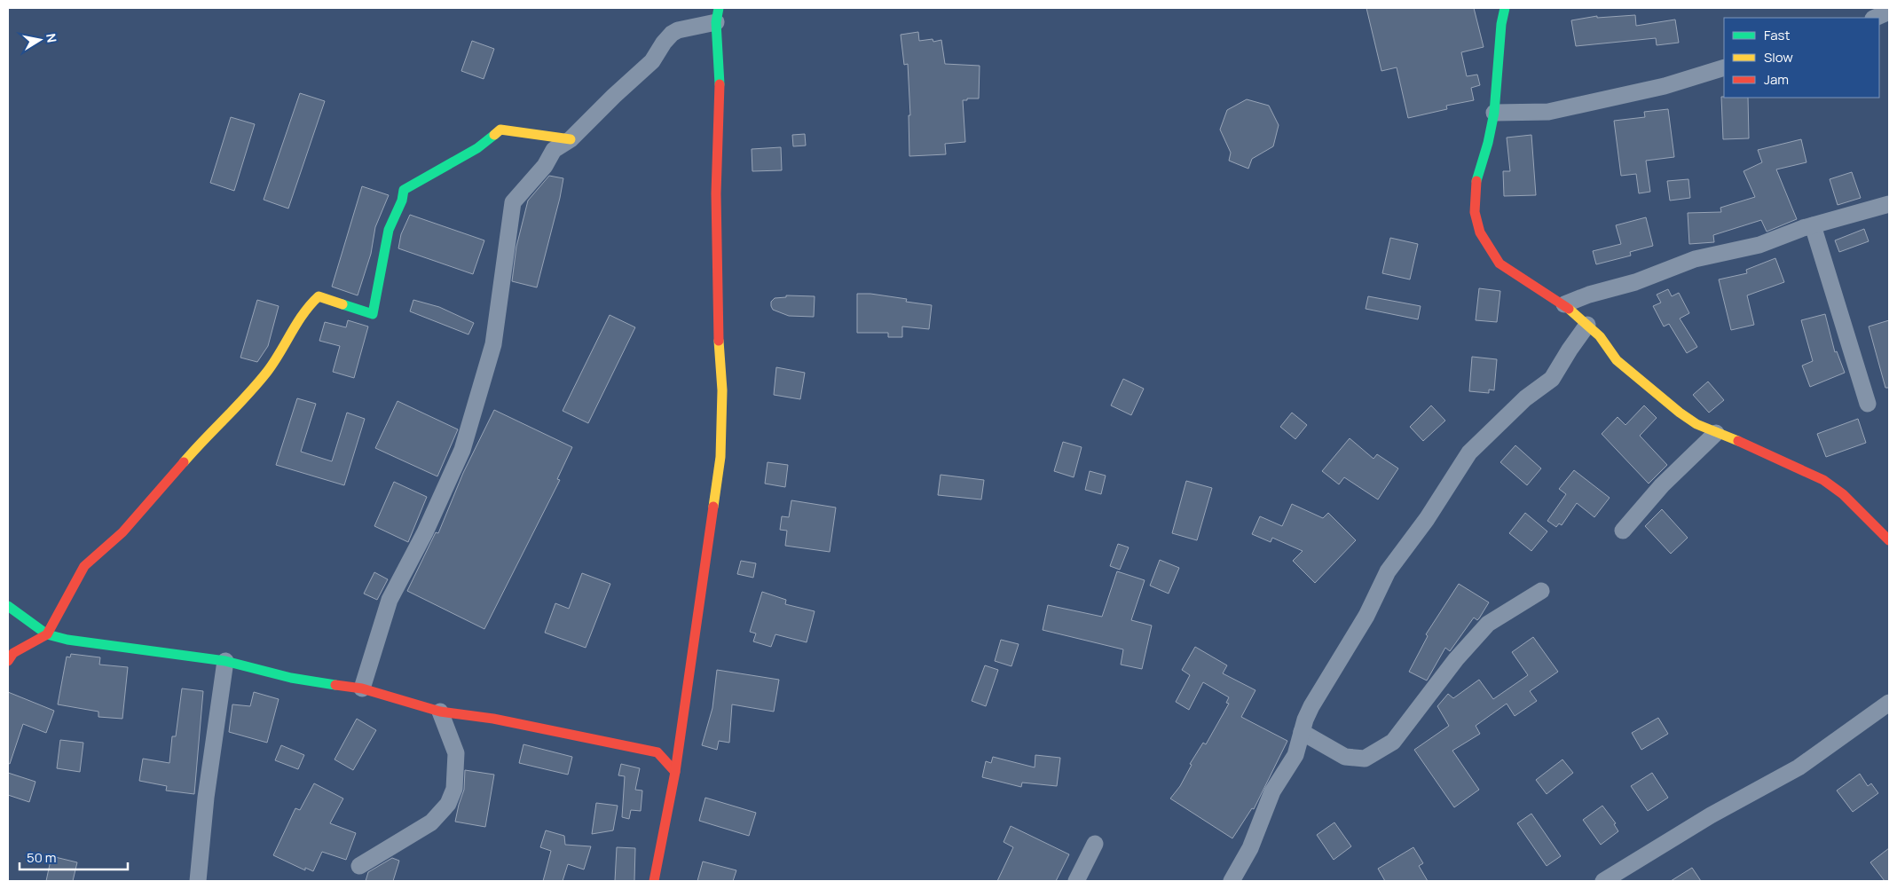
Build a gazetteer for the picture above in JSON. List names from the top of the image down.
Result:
{
  "legend": ["Fast", "Slow", "Jam"],
  "scale_bar": "50 m",
  "north": "right"
}
